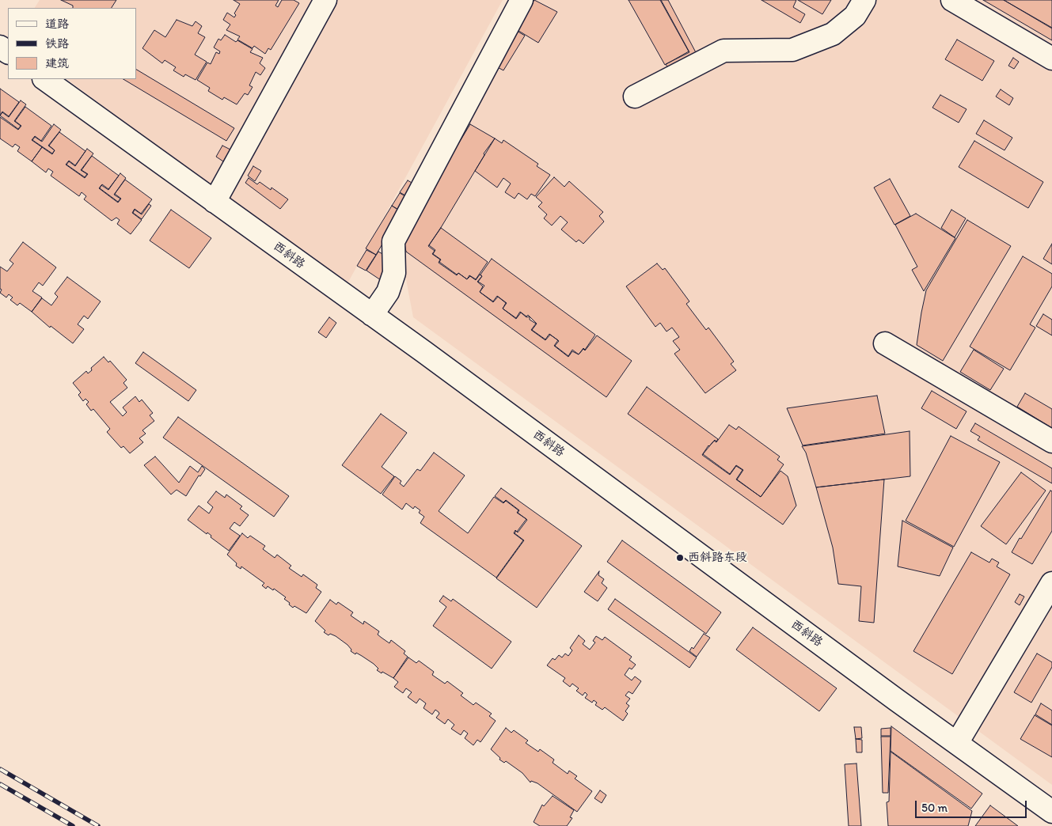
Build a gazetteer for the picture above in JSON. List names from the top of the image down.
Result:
{
  "streets": {
    "street": ["西斜路"]
  },
  "places": ["西斜路东段"],
  "legend": ["道路", "铁路", "建筑"],
  "scale_bar": "50 m"
}
